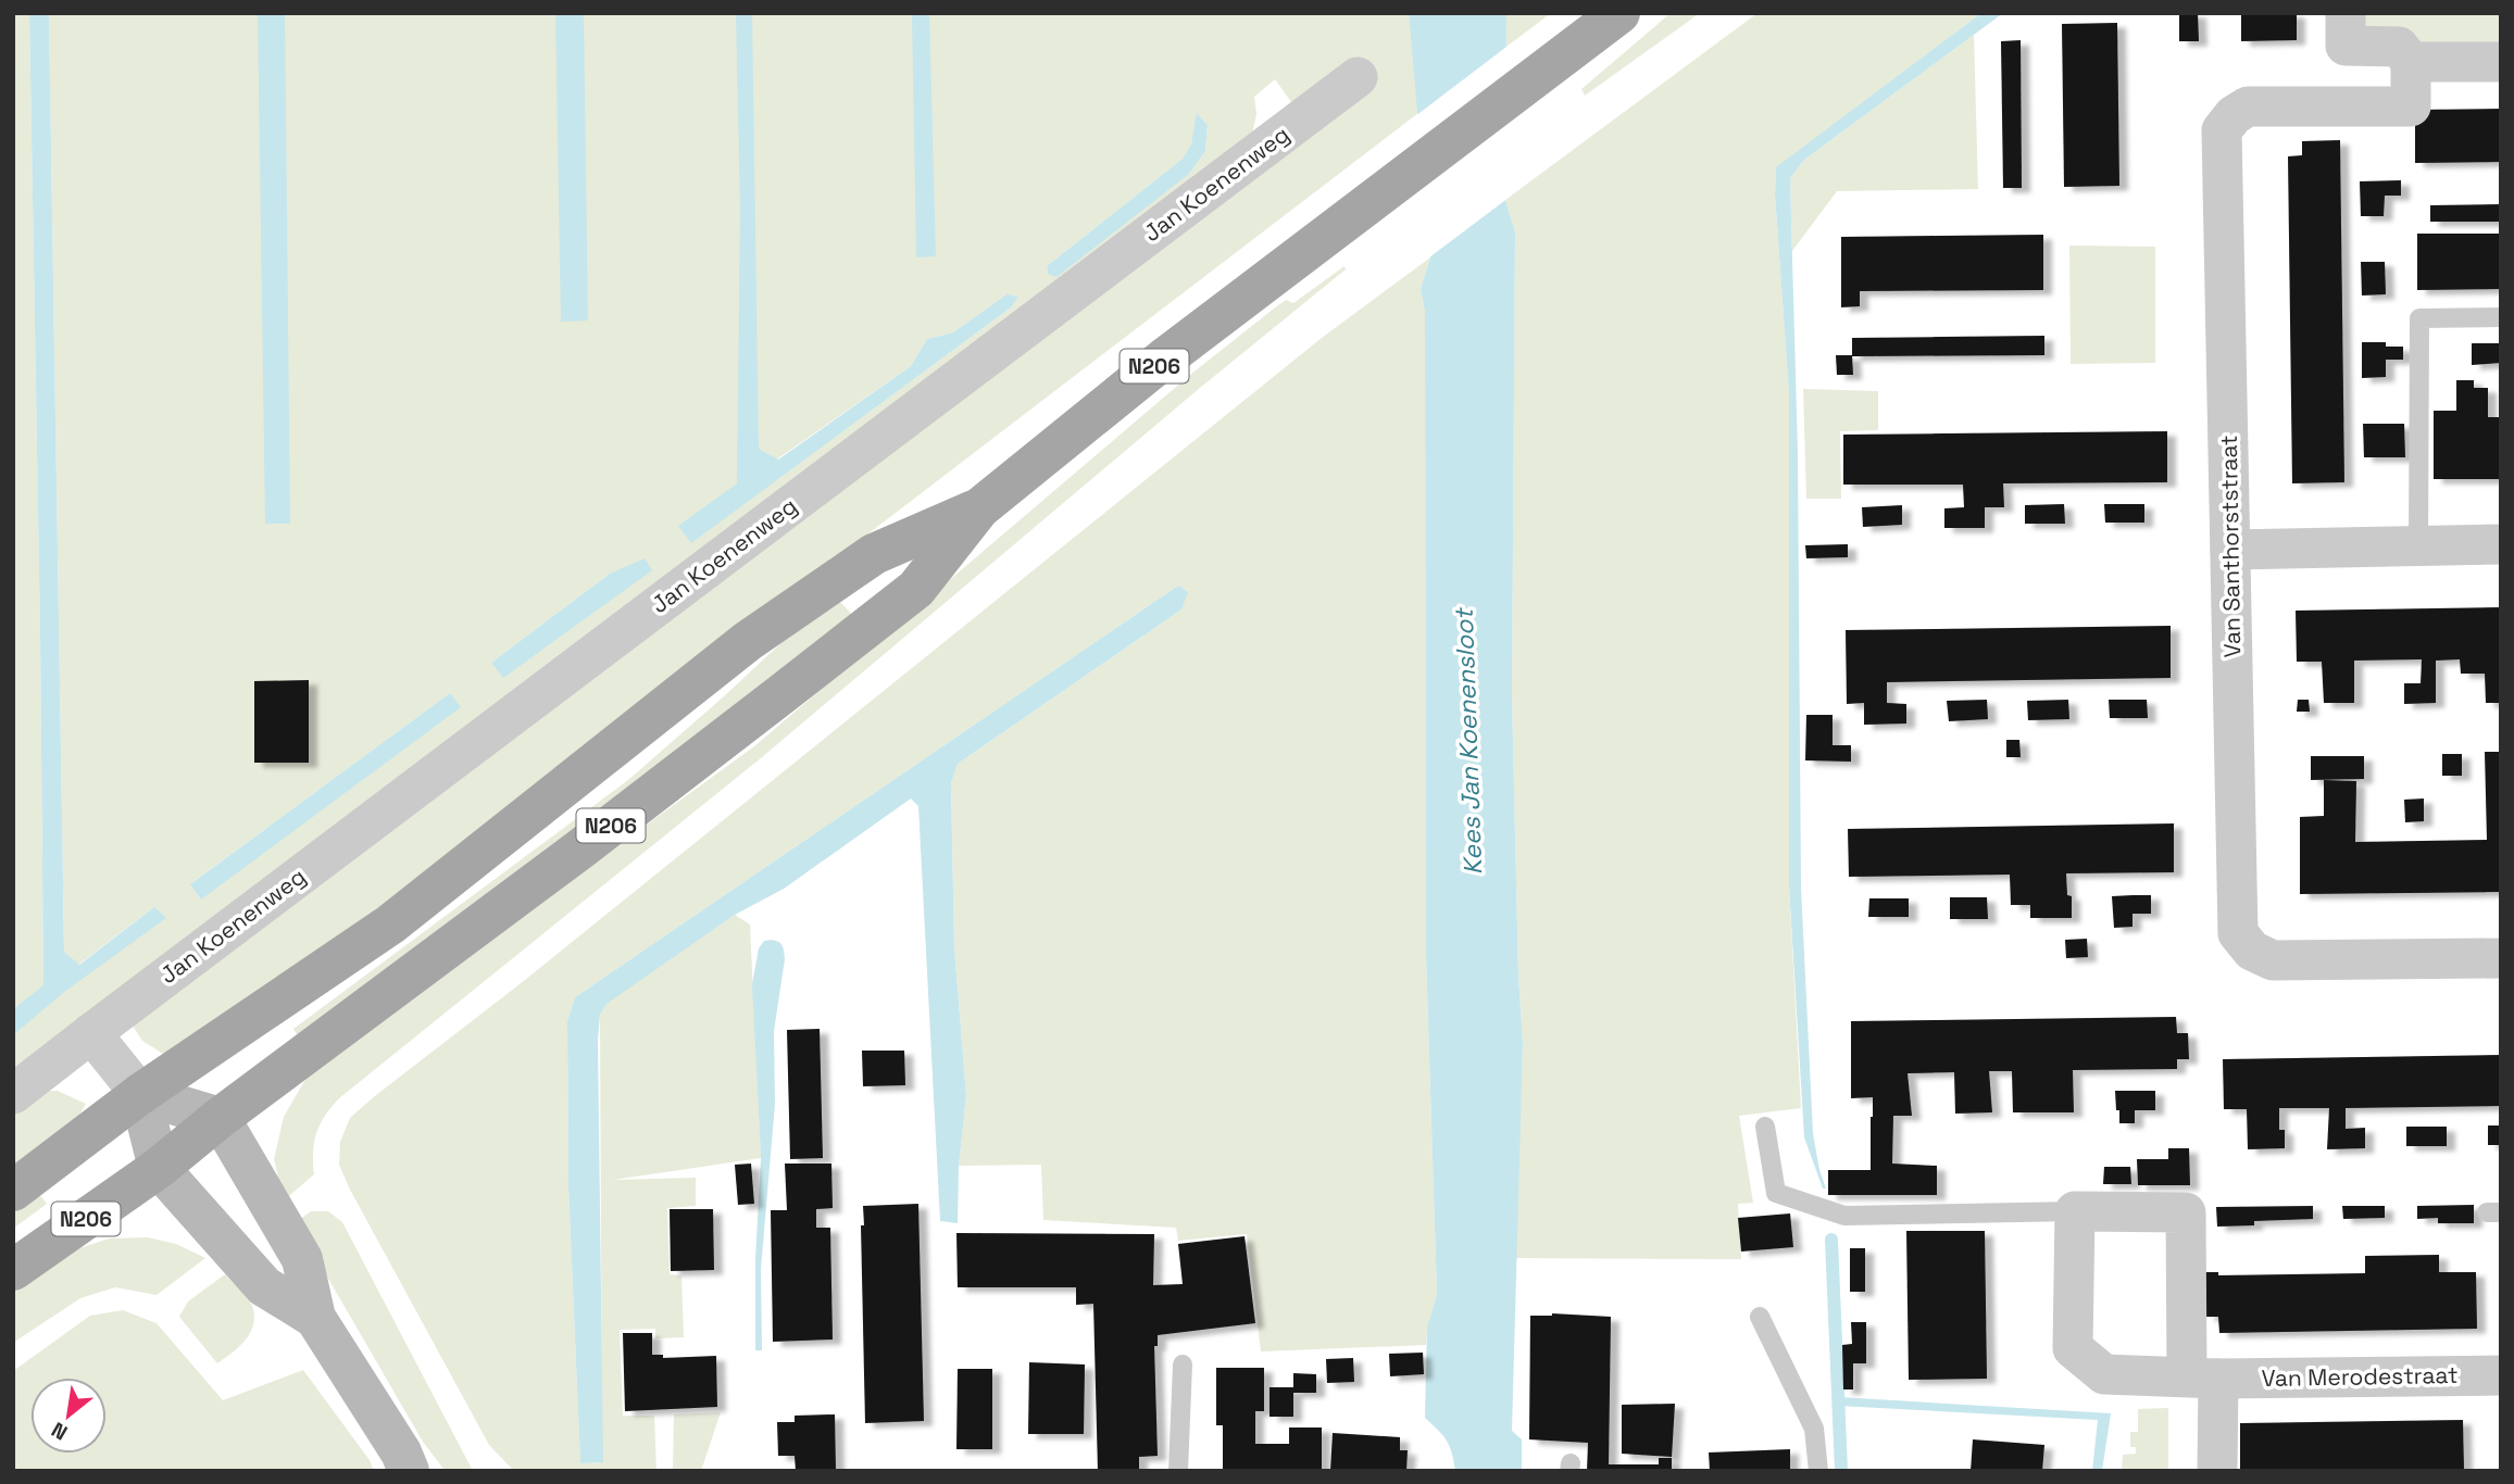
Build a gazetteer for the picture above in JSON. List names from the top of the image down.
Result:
{
  "streets": {
    "main road": ["N206"],
    "street": ["Jan Koenenweg", "Van Santhorststraat", "Van Merodestraat"]
  },
  "water": ["Kees Jan Koenensloot"],
  "north": "bottom left"
}
